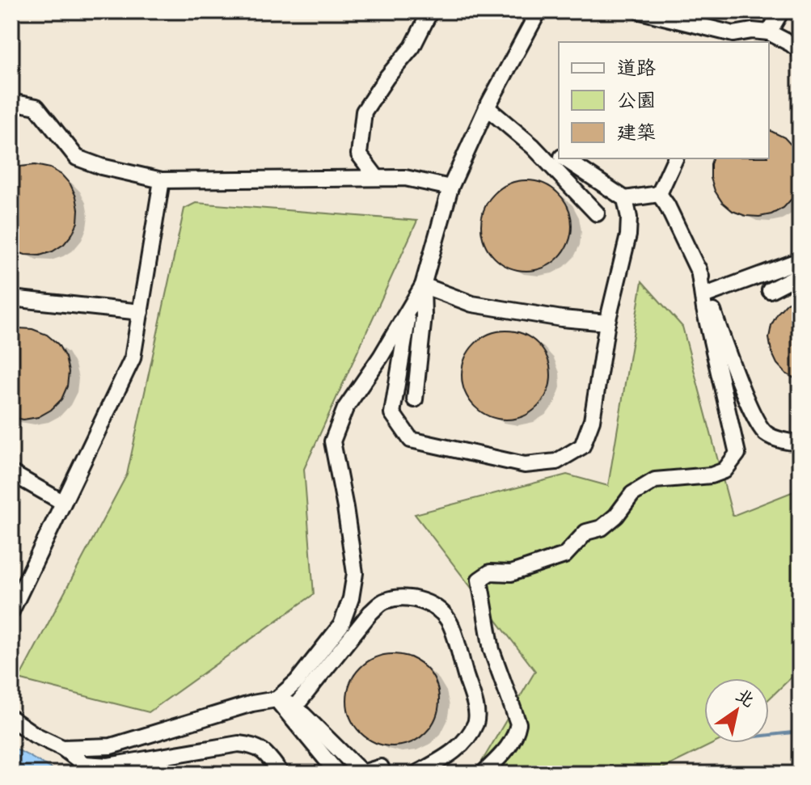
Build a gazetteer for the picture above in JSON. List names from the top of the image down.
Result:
{
  "legend": ["道路", "公園", "建築"],
  "north": "top right"
}
